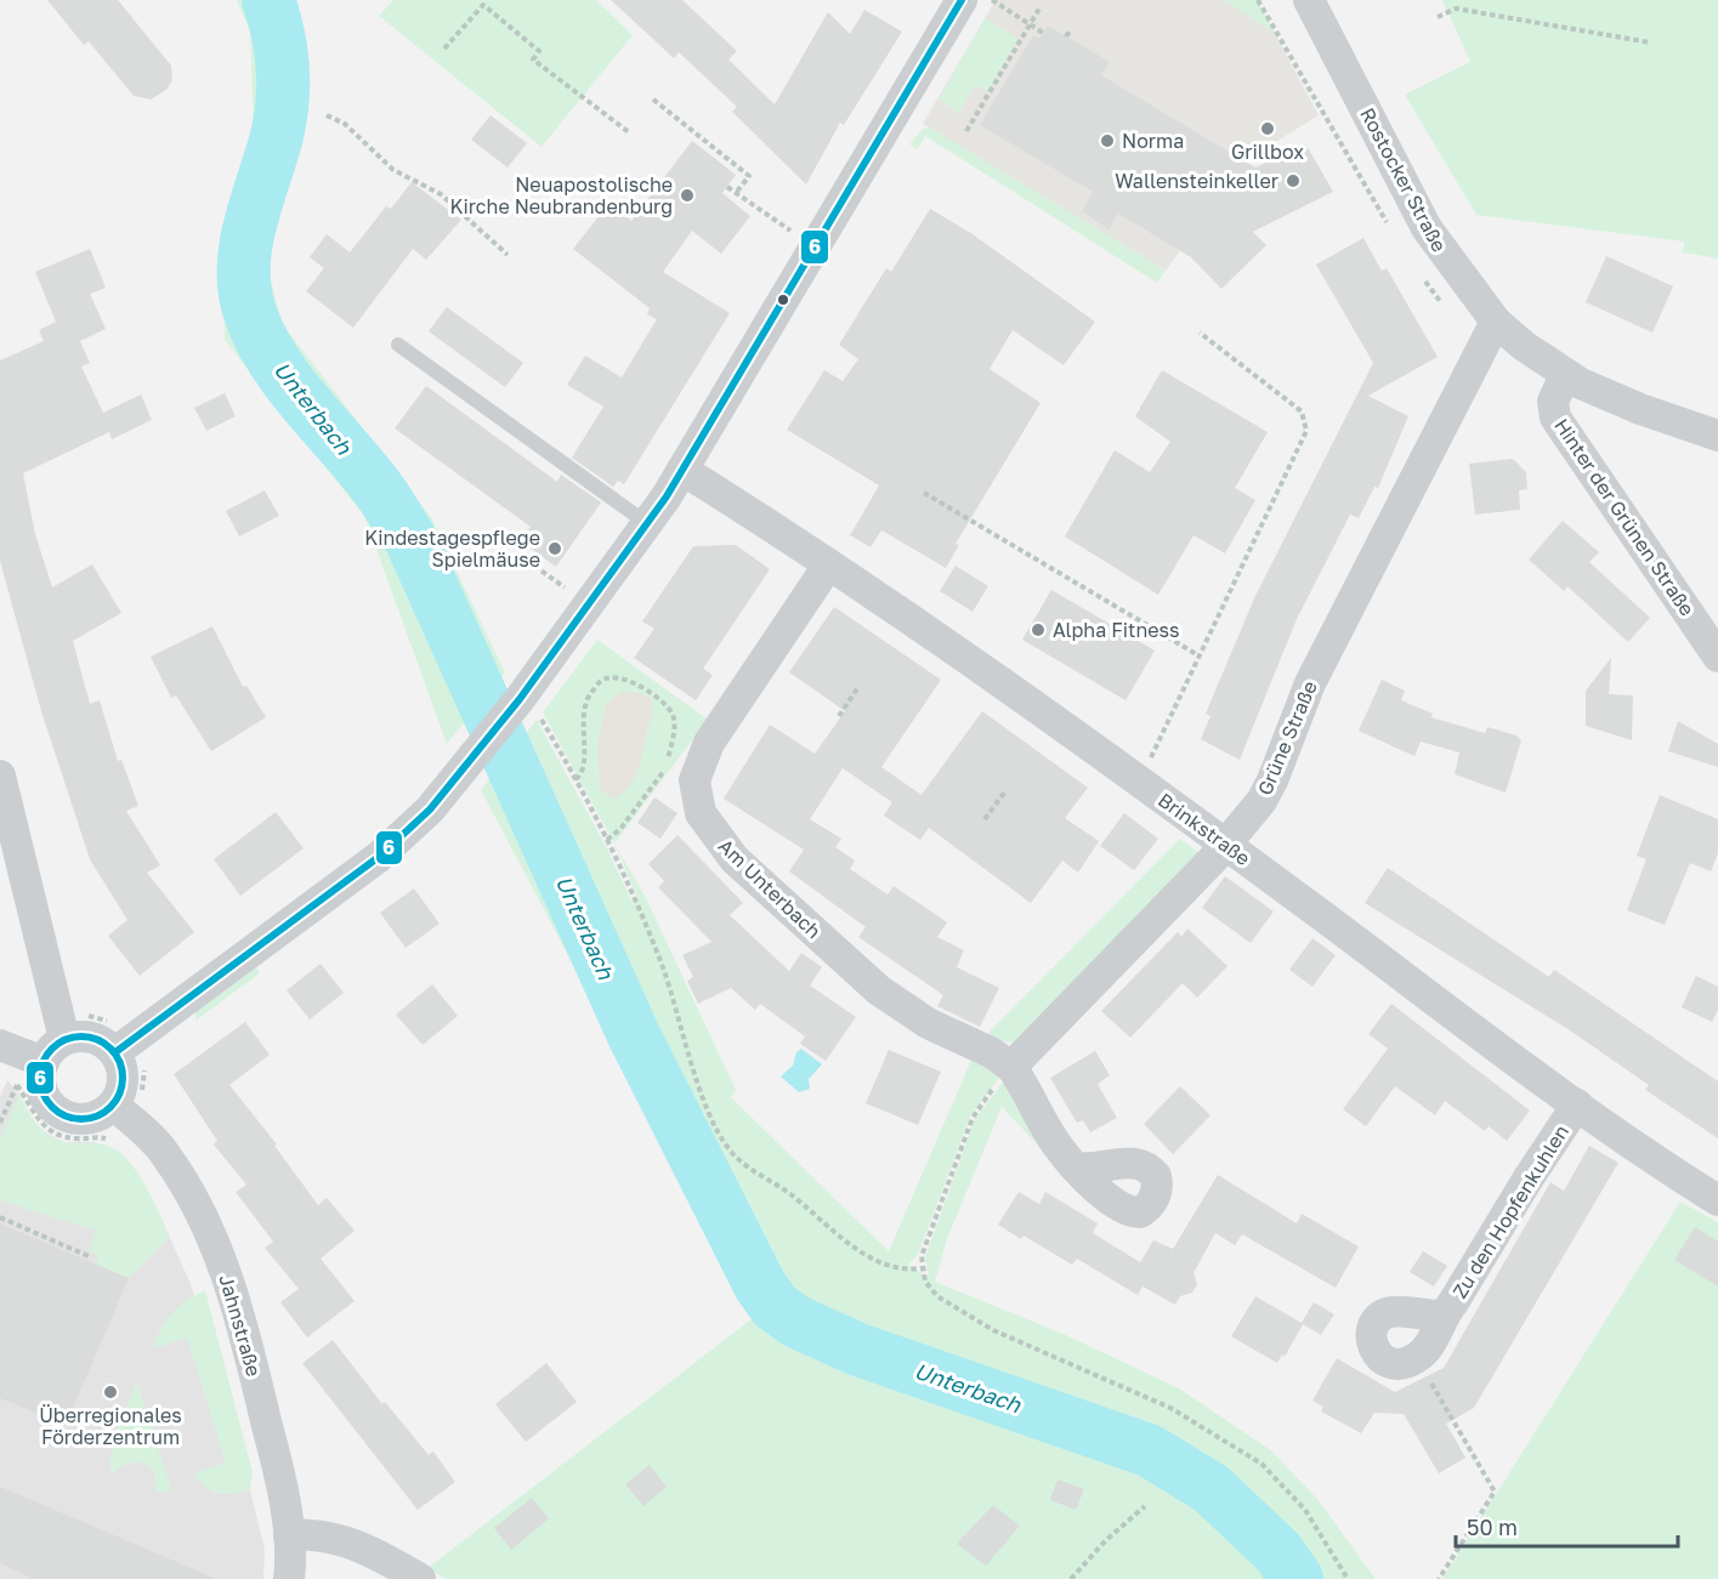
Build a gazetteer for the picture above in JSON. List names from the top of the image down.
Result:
{
  "streets": {
    "street": [
      "Rostocker Straße",
      "Hinter der Grünen Straße",
      "Grüne Straße",
      "Brinkstraße",
      "Am Unterbach",
      "Zu den Hopfenkuhlen",
      "Jahnstraße"
    ]
  },
  "crossings": [
    ["Rostocker Straße", "Hinter der Grünen Straße"],
    ["Rostocker Straße", "Grüne Straße"],
    ["Grüne Straße", "Brinkstraße"],
    ["Grüne Straße", "Am Unterbach"],
    ["Brinkstraße", "Am Unterbach"],
    ["Brinkstraße", "Zu den Hopfenkuhlen"]
  ],
  "water": ["Unterbach"],
  "places": [
    "Grillbox",
    "Norma",
    "Wallensteinkeller",
    "Neuapostolische Kirche Neubrandenburg",
    "Kindestagespflege Spielmäuse",
    "Alpha Fitness",
    "Überregionales Förderzentrum"
  ],
  "lines": ["transit line 6"],
  "scale_bar": "50 m"
}
